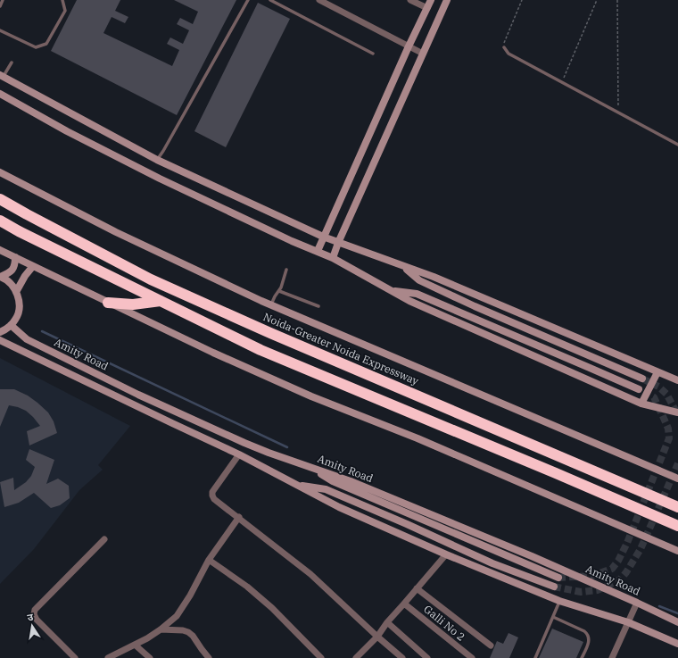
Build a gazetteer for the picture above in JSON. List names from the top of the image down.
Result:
{
  "streets": {
    "highway": ["Noida-Greater Noida Expressway"],
    "street": ["Amity Road", "Galli No 2"]
  },
  "north": "top"
}
